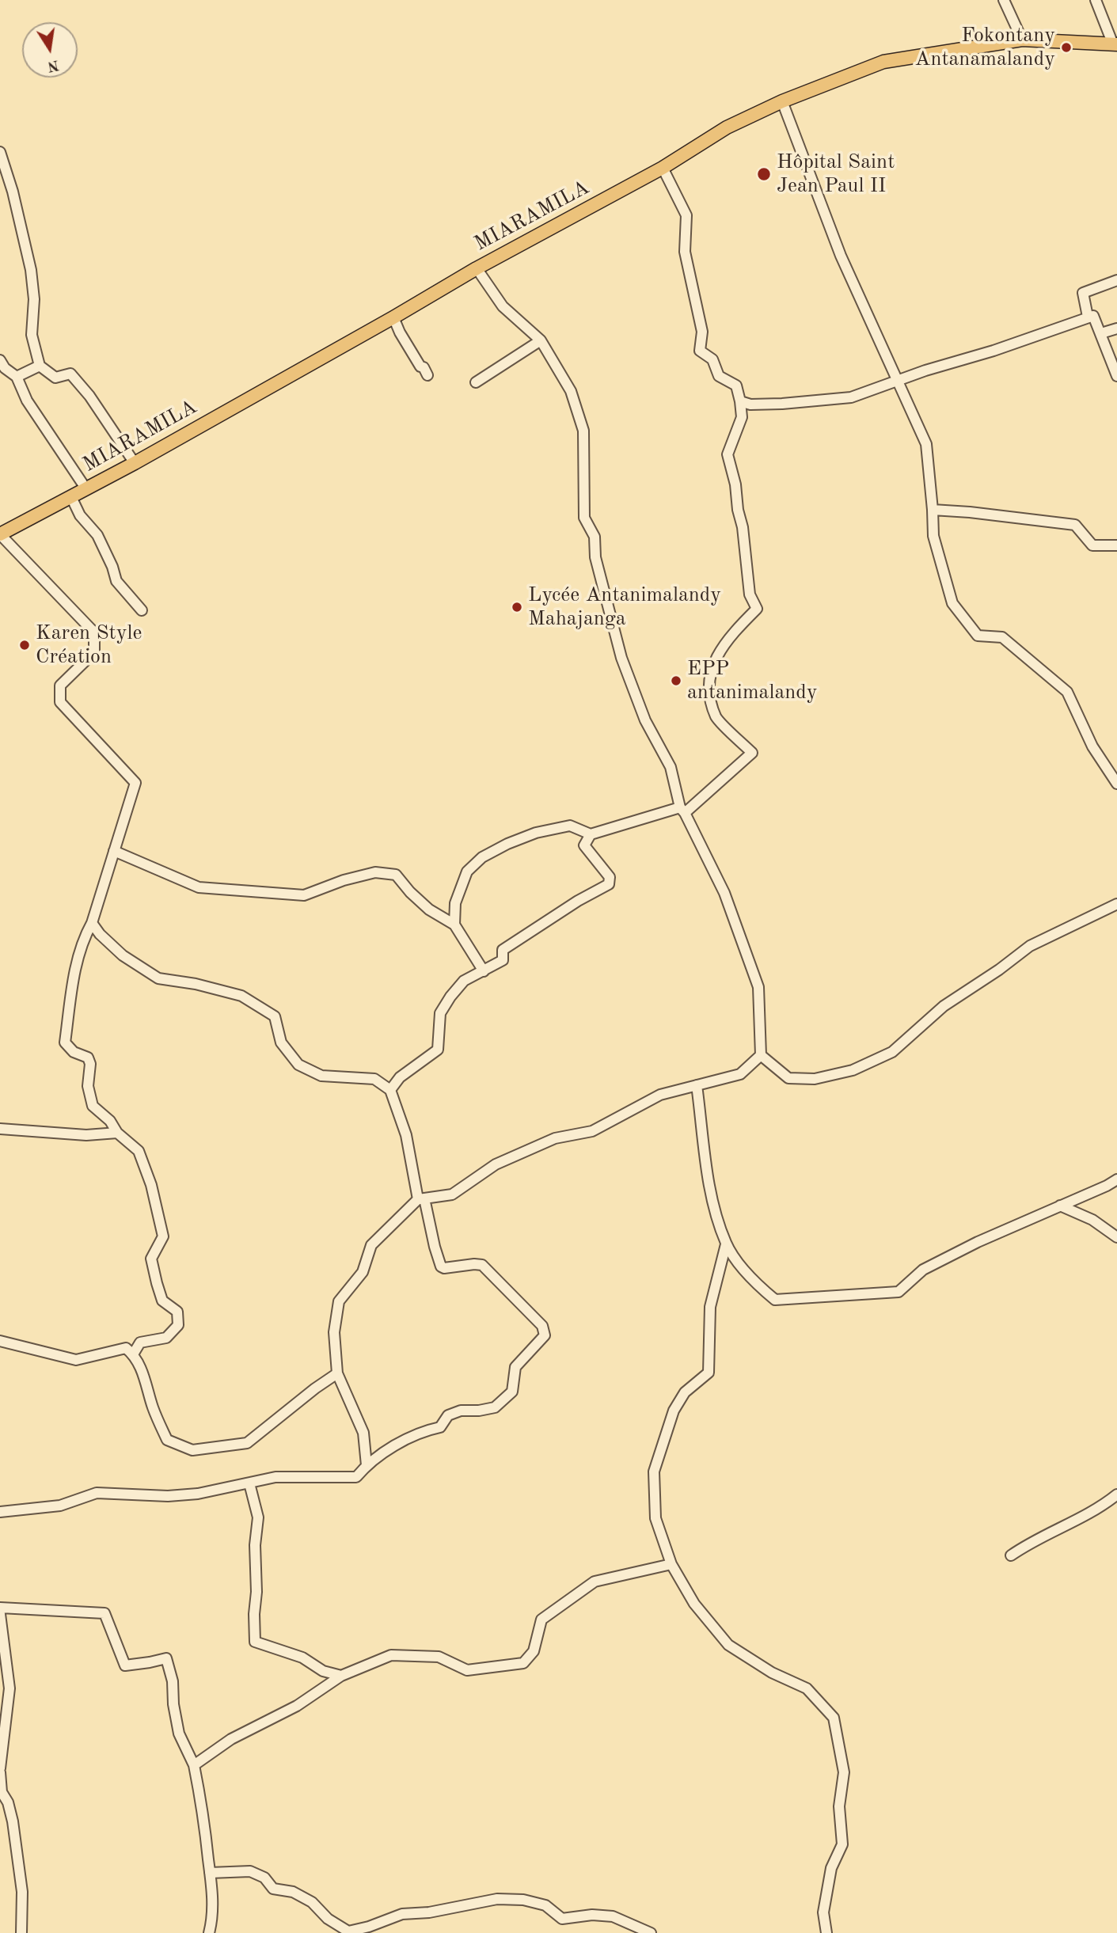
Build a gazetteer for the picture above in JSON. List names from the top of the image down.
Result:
{
  "streets": {
    "main road": ["MIARAMILA"]
  },
  "places": [
    "Fokontany Antanamalandy",
    "Hôpital Saint Jean Paul II",
    "Lycée Antanimalandy Mahajanga",
    "Karen Style Création",
    "EPP antanimalandy"
  ],
  "north": "bottom"
}
